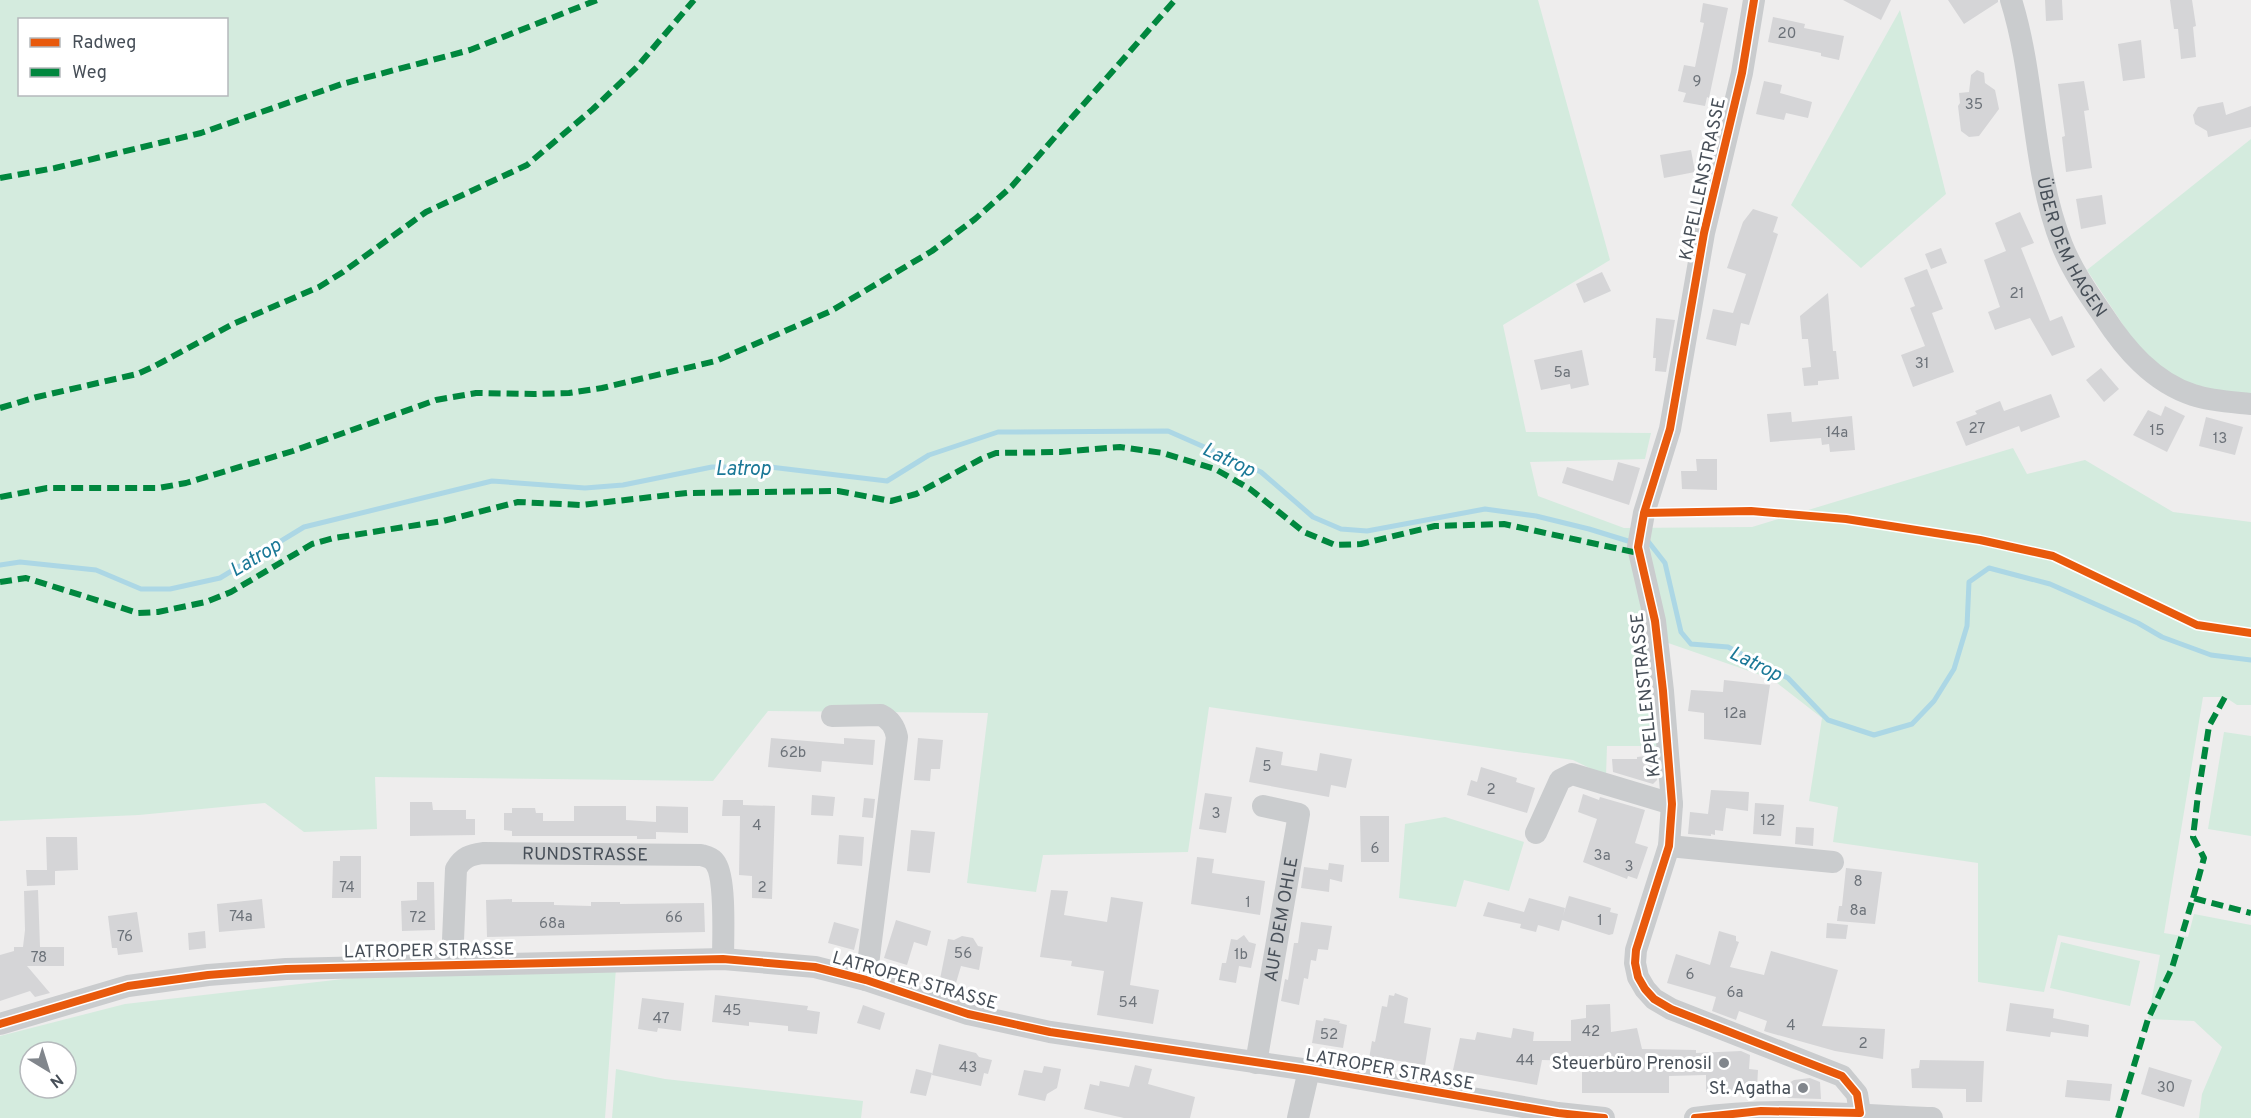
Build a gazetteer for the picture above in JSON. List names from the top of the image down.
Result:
{
  "streets": {
    "street": [
      "KAPELLENSTRASSE",
      "ÜBER DEM HAGEN",
      "RUNDSTRASSE",
      "AUF DEM OHLE",
      "LATROPER STRASSE"
    ]
  },
  "crossings": [
    ["RUNDSTRASSE", "LATROPER STRASSE"],
    ["AUF DEM OHLE", "LATROPER STRASSE"]
  ],
  "water": ["Latrop"],
  "places": ["Steuerbüro Prenosil", "St. Agatha"],
  "house_numbers": [
    "20",
    "9",
    "35",
    "21",
    "31",
    "5a",
    "27",
    "15",
    "14a",
    "13",
    "12a",
    "62b",
    "5",
    "2",
    "3",
    "12",
    "4",
    "6",
    "3a",
    "3",
    "8",
    "74",
    "2",
    "1",
    "8a",
    "74a",
    "72",
    "66",
    "1",
    "68a",
    "76",
    "56",
    "1b",
    "78",
    "6",
    "6a",
    "54",
    "45",
    "47",
    "4",
    "42",
    "52",
    "2",
    "44",
    "43",
    "30"
  ],
  "legend": ["Radweg", "Weg"],
  "north": "bottom right"
}
